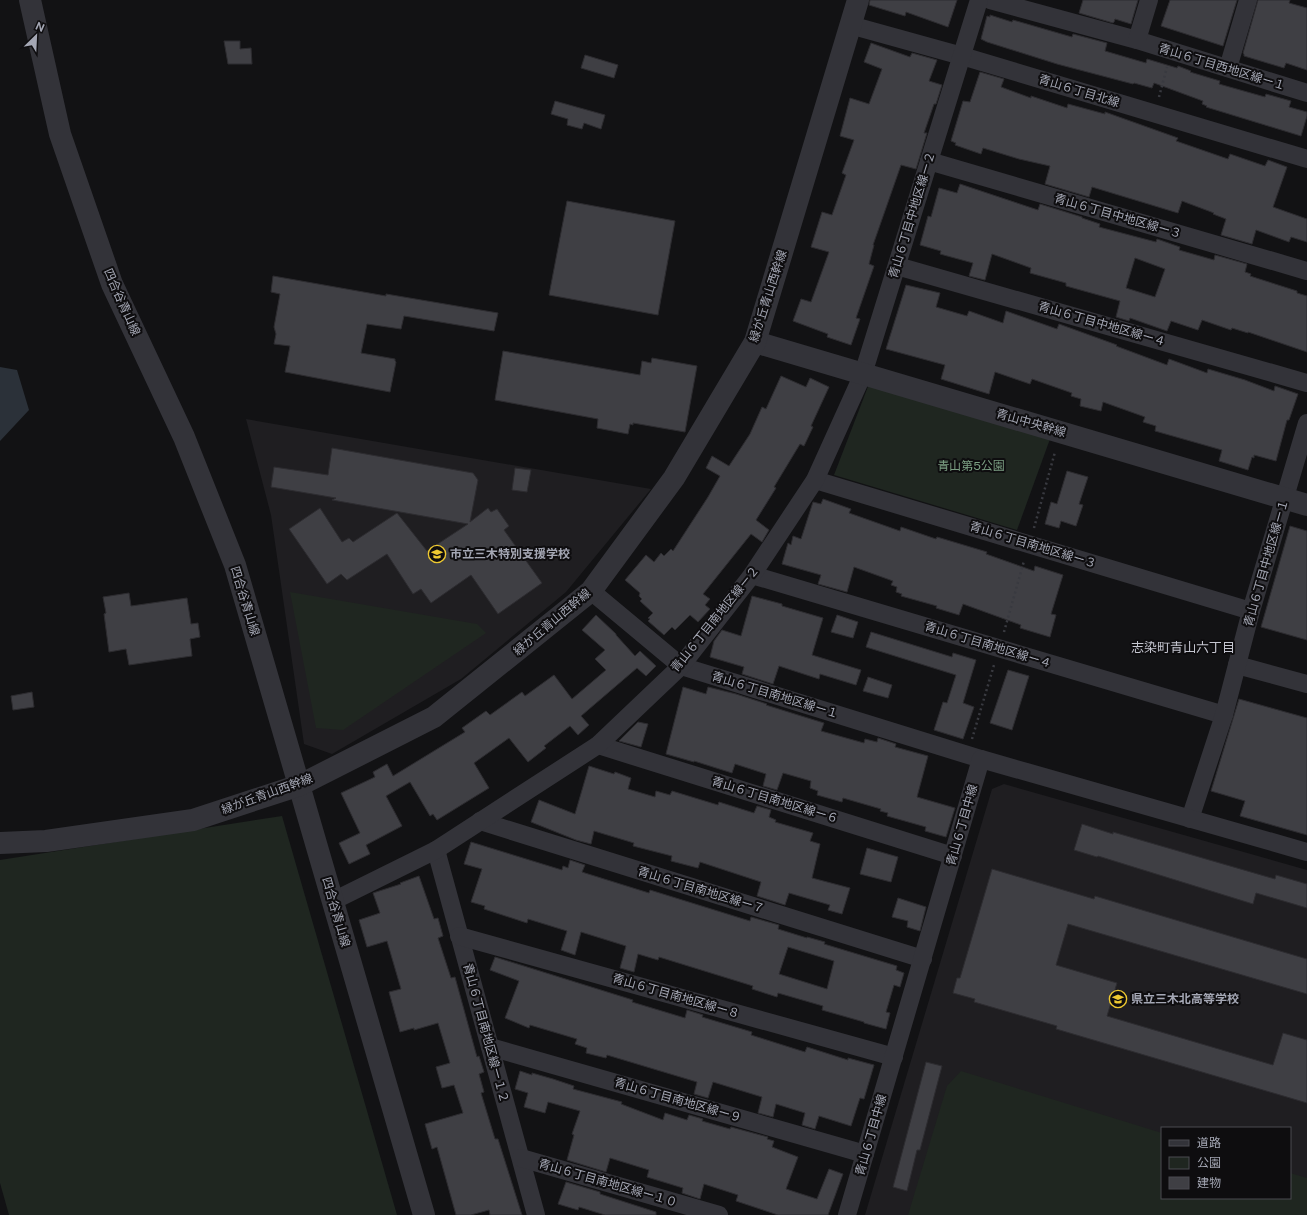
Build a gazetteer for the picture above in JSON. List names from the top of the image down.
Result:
{
  "streets": {
    "street": [
      "青山６丁目西地区線ー１",
      "青山６丁目北線",
      "青山６丁目中地区線ー２",
      "青山６丁目中地区線ー３",
      "緑が丘青山西幹線",
      "四合谷青山線",
      "青山６丁目中地区線ー４",
      "青山中央幹線",
      "青山６丁目南地区線ー３",
      "青山６丁目中地区線ー１",
      "青山６丁目南地区線ー２",
      "青山６丁目南地区線ー４",
      "青山６丁目南地区線ー１",
      "青山６丁目南地区線ー６",
      "青山６丁目中線",
      "青山６丁目南地区線ー７",
      "青山６丁目南地区線ー８",
      "青山６丁目南地区線ー１２",
      "青山６丁目南地区線ー９",
      "青山６丁目南地区線ー１０"
    ]
  },
  "crossings": [
    ["青山６丁目北線", "青山６丁目中地区線ー２"],
    ["青山６丁目北線", "緑が丘青山西幹線"],
    ["青山６丁目中地区線ー２", "青山６丁目中地区線ー３"],
    ["青山６丁目中地区線ー２", "青山６丁目中地区線ー４"],
    ["青山６丁目中地区線ー２", "青山中央幹線"],
    ["青山６丁目中地区線ー２", "青山６丁目南地区線ー２"],
    ["緑が丘青山西幹線", "四合谷青山線"],
    ["緑が丘青山西幹線", "青山中央幹線"],
    ["緑が丘青山西幹線", "青山６丁目南地区線ー１"],
    ["四合谷青山線", "青山６丁目南地区線ー２"],
    ["青山中央幹線", "青山６丁目中地区線ー１"],
    ["青山中央幹線", "青山６丁目南地区線ー２"],
    ["青山６丁目南地区線ー３", "青山６丁目中地区線ー１"],
    ["青山６丁目南地区線ー３", "青山６丁目南地区線ー２"],
    ["青山６丁目中地区線ー１", "青山６丁目南地区線ー４"],
    ["青山６丁目南地区線ー２", "青山６丁目南地区線ー４"],
    ["青山６丁目南地区線ー２", "青山６丁目南地区線ー１"],
    ["青山６丁目南地区線ー２", "青山６丁目南地区線ー６"],
    ["青山６丁目南地区線ー２", "青山６丁目南地区線ー７"],
    ["青山６丁目南地区線ー２", "青山６丁目南地区線ー１２"],
    ["青山６丁目南地区線ー１", "青山６丁目中線"],
    ["青山６丁目南地区線ー６", "青山６丁目中線"],
    ["青山６丁目中線", "青山６丁目南地区線ー７"],
    ["青山６丁目中線", "青山６丁目南地区線ー８"],
    ["青山６丁目中線", "青山６丁目南地区線ー９"],
    ["青山６丁目南地区線ー８", "青山６丁目南地区線ー１２"],
    ["青山６丁目南地区線ー１２", "青山６丁目南地区線ー９"],
    ["青山６丁目南地区線ー１２", "青山６丁目南地区線ー１０"]
  ],
  "districts": ["志染町青山六丁目"],
  "parks": ["青山第5公園"],
  "places": {
    "school or university": ["市立三木特別支援学校", "県立三木北高等学校"]
  },
  "legend": ["道路", "公園", "建物"],
  "north": "top right"
}
